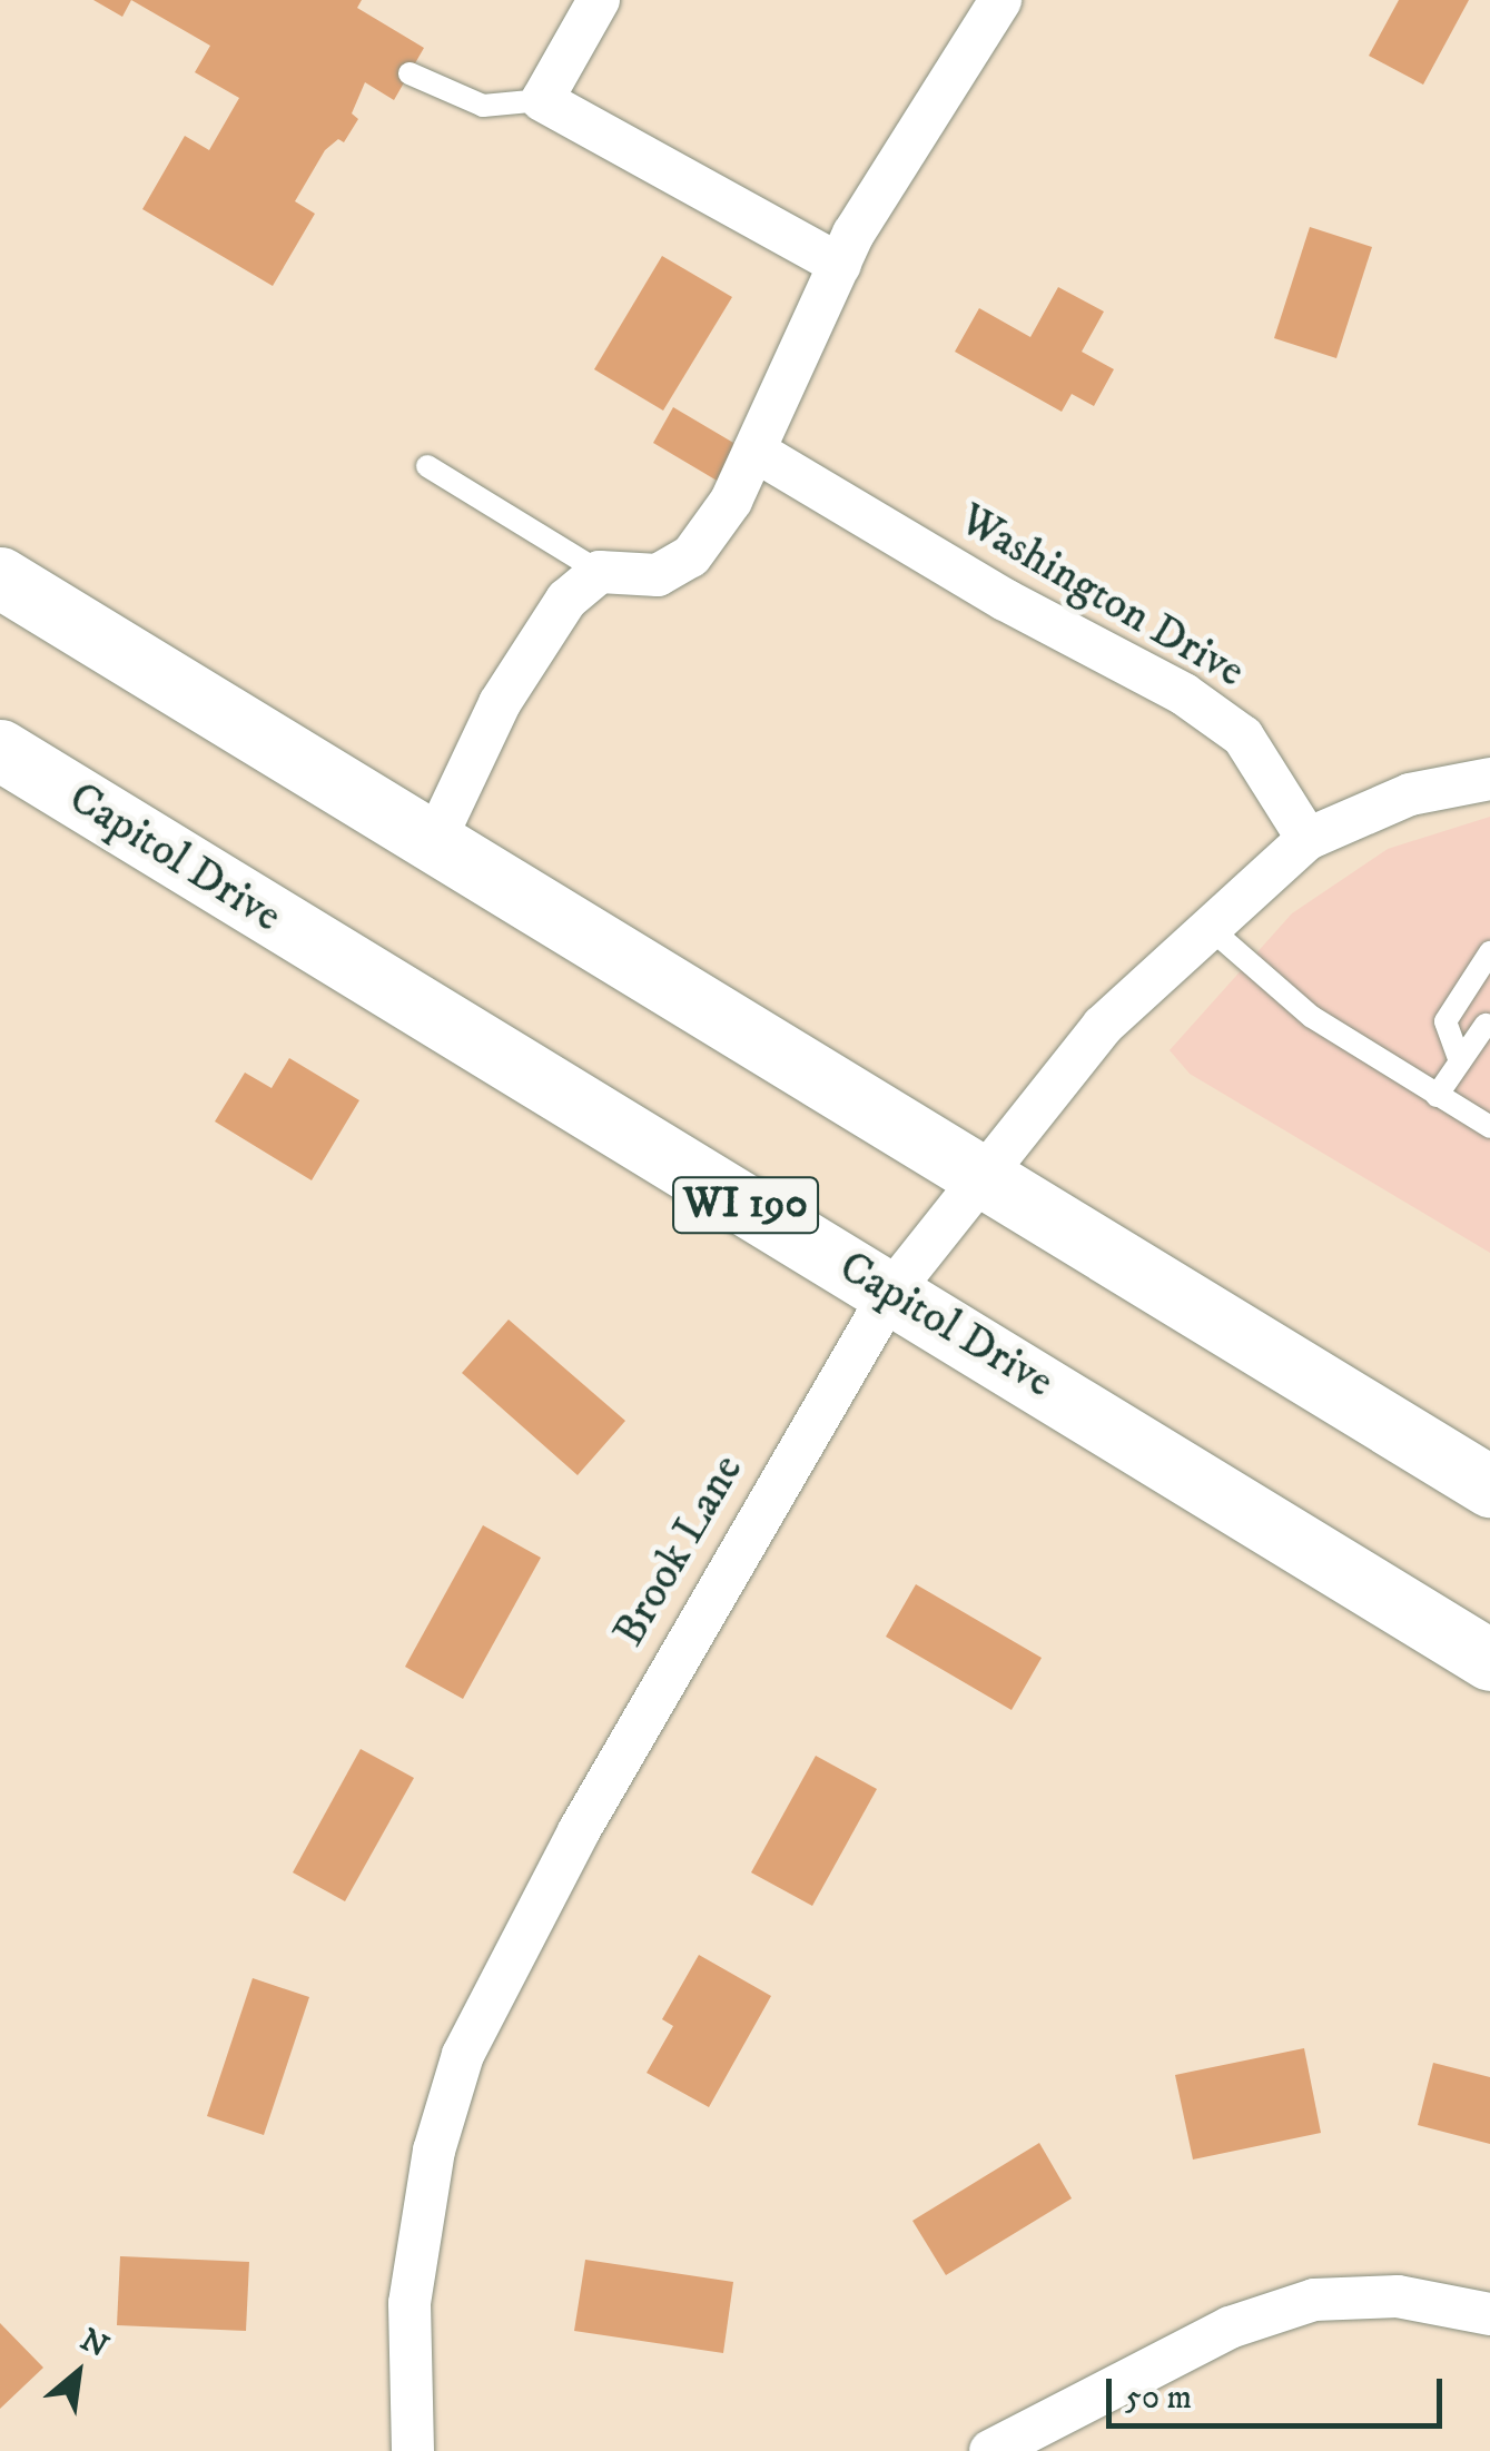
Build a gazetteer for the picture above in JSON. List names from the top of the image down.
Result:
{
  "streets": {
    "main road": ["Capitol Drive", "WI 190"],
    "street": ["Washington Drive", "Brook Lane"]
  },
  "crossings": [
    ["Washington Drive", "Brook Lane"],
    ["Capitol Drive", "Brook Lane"]
  ],
  "scale_bar": "50 m",
  "north": "top right"
}
